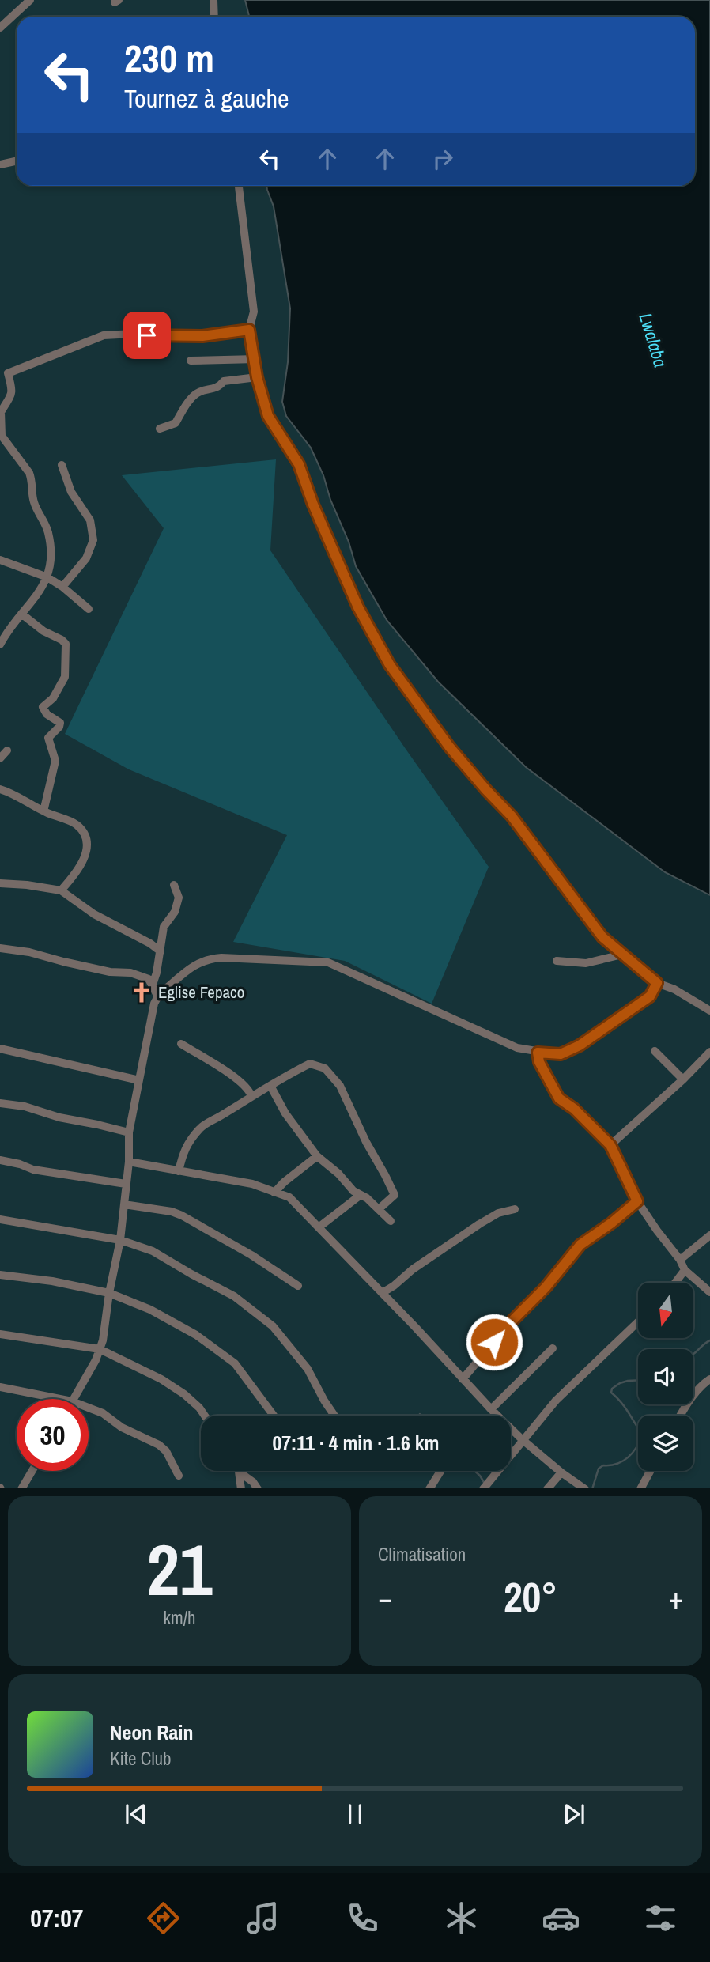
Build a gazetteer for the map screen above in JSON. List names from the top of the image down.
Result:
{
  "water": ["Lwalaba"],
  "places": {
    "church": ["Eglise Fepaco"]
  },
  "north": "bottom",
  "page": {
    "turn": ["230 m", "Tournez à gauche"],
    "limit": "30",
    "trip": "07:11 · 4 min · 1.6 km",
    "tile": [
      ["21", "km/h"],
      "Climatisation"
    ],
    "heat": ["−", "20°", "+"],
    "song": ["Neon Rain", "Kite Club"],
    "tabs": "07:07"
  }
}
